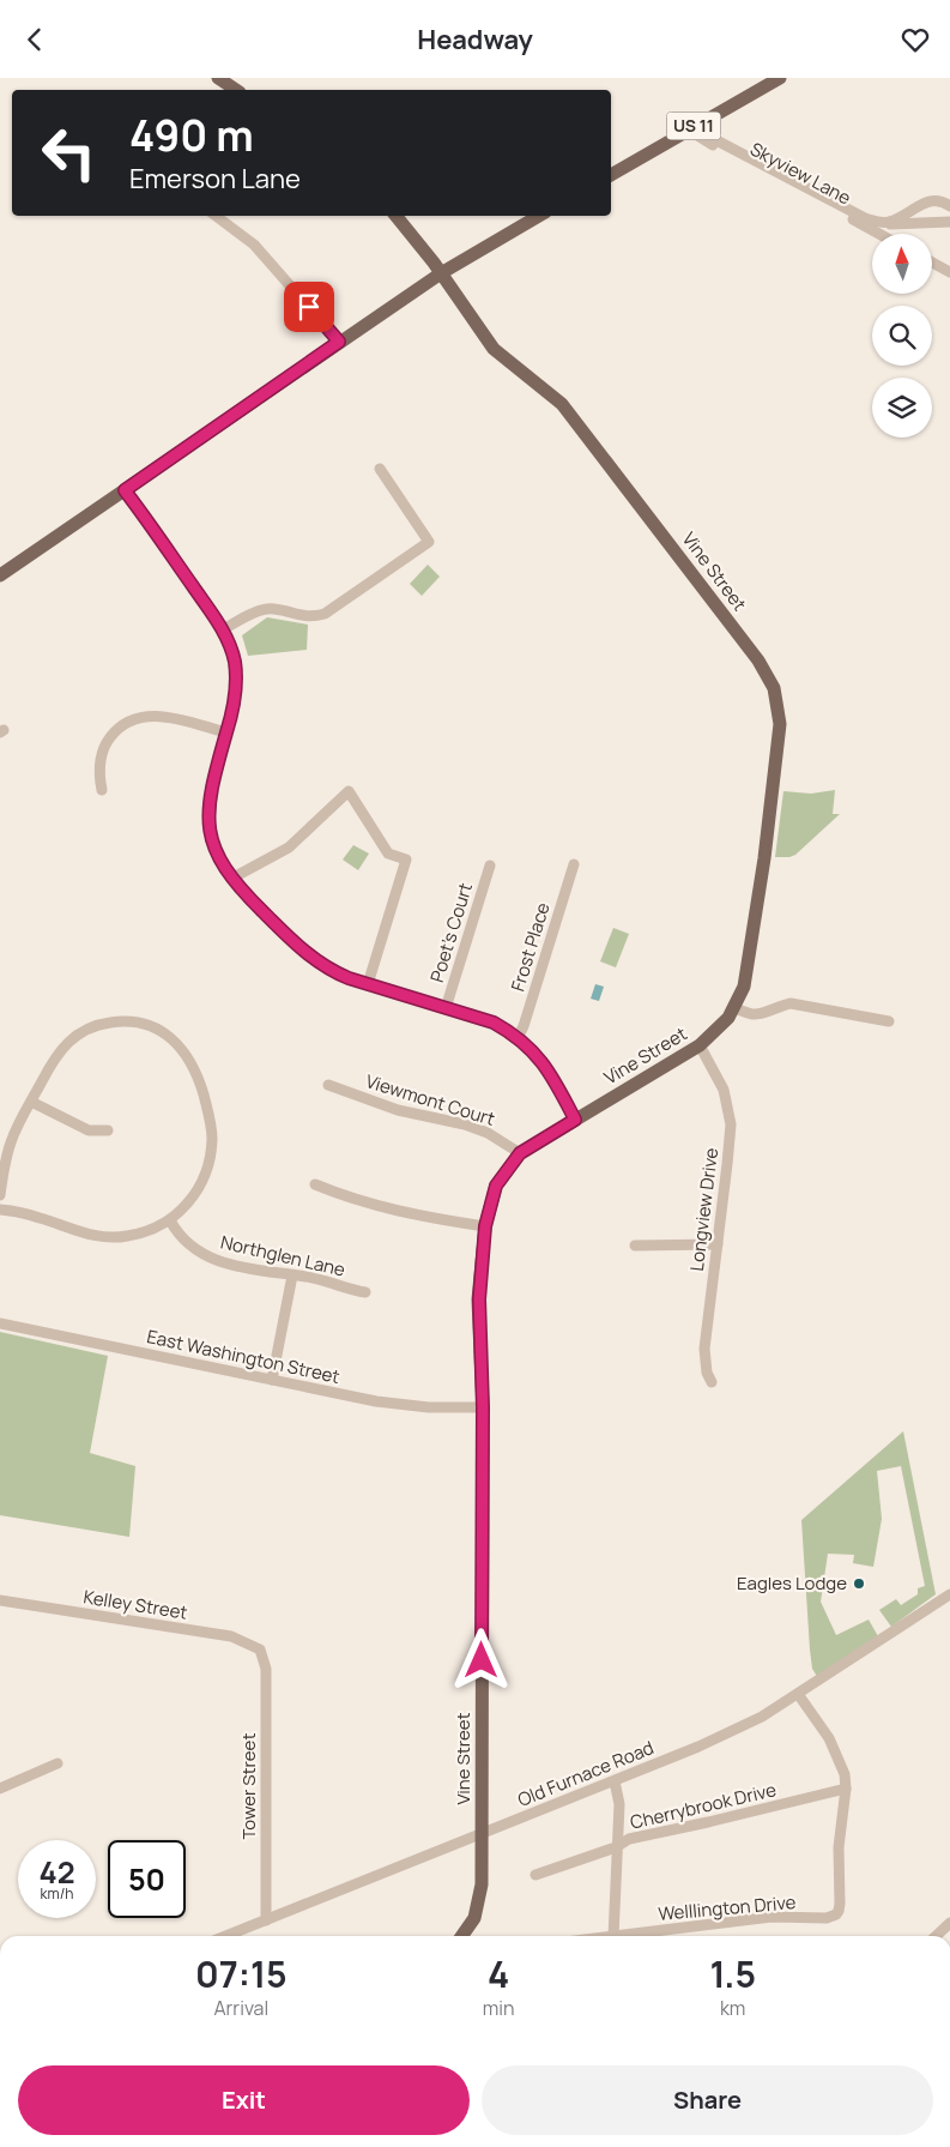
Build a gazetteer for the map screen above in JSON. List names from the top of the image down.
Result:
{
  "streets": {
    "main road": ["US 11", "Vine Street"],
    "street": [
      "Skyview Lane",
      "Poet's Court",
      "Frost Place",
      "Viewmont Court",
      "Longview Drive",
      "Northglen Lane",
      "East Washington Street",
      "Kelley Street",
      "Old Furnace Road",
      "Tower Street",
      "Cherrybrook Drive",
      "Welllington Drive"
    ]
  },
  "crossings": [
    ["US 11", "Skyview Lane"],
    ["Vine Street", "Viewmont Court"],
    ["Vine Street", "Longview Drive"],
    ["Vine Street", "East Washington Street"],
    ["Vine Street", "Old Furnace Road"],
    ["Kelley Street", "Tower Street"],
    ["Old Furnace Road", "Tower Street"],
    ["Old Furnace Road", "Welllington Drive"],
    ["Cherrybrook Drive", "Welllington Drive"]
  ],
  "places": ["Eagles Lodge"],
  "north": "top",
  "page": {
    "header": "Headway",
    "turn": ["490 m", "Emerson Lane"],
    "speed": "42 km/h",
    "limit": "50",
    "eta": [
      "07:15",
      "Arrival",
      "4",
      "min",
      "1.5",
      "km"
    ],
    "buttons": ["Exit", "Share"]
  }
}
